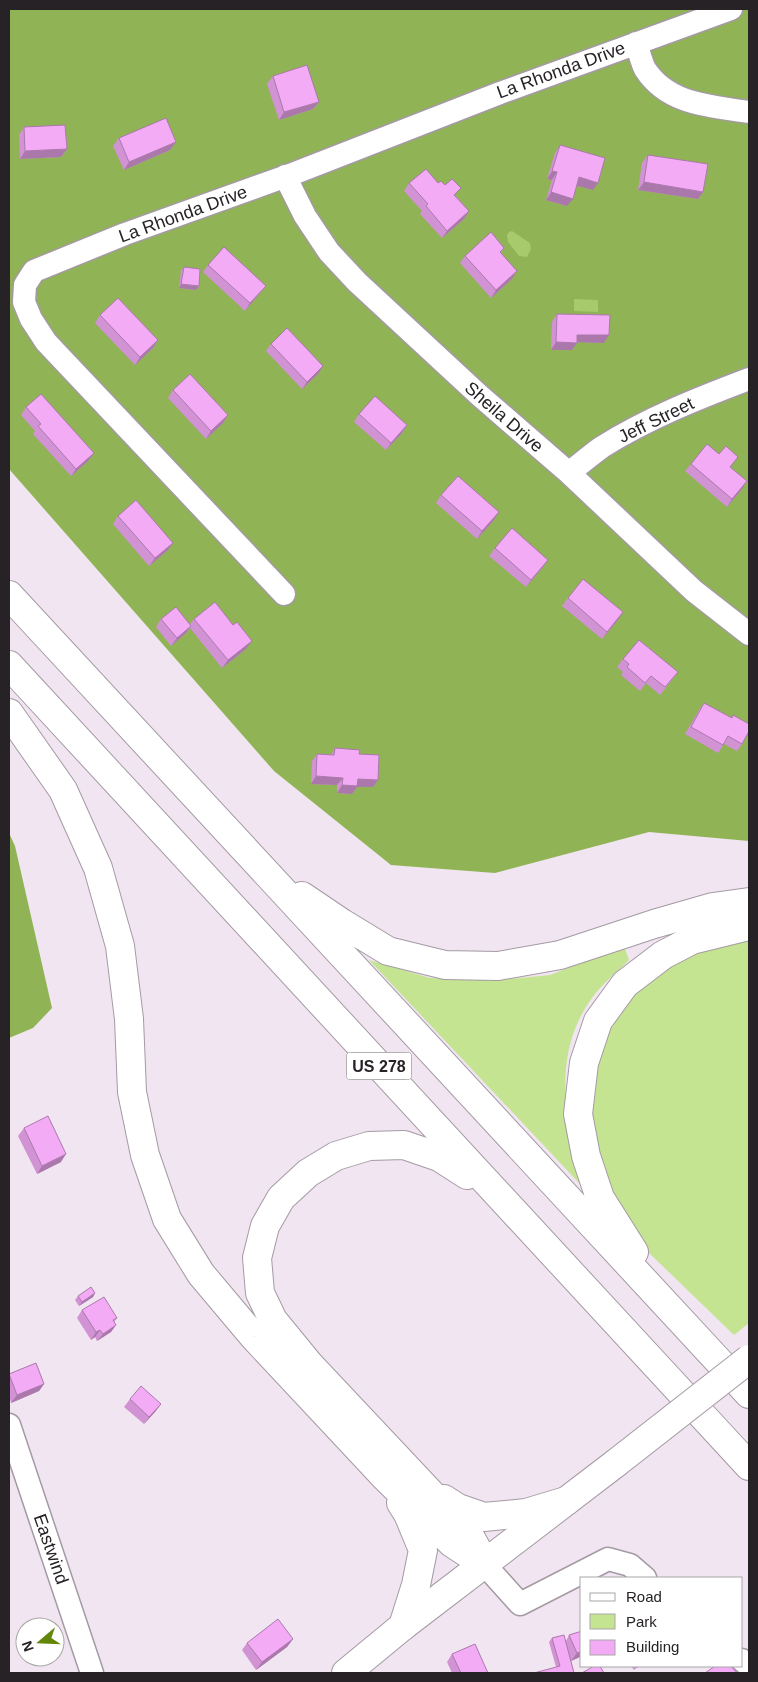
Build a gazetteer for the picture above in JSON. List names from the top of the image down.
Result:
{
  "streets": {
    "main road": ["US 278"],
    "street": [
      "La Rhonda Drive",
      "Sheila Drive",
      "Jeff Street",
      "Eastwind"
    ]
  },
  "crossings": [
    ["La Rhonda Drive", "Sheila Drive"],
    ["Sheila Drive", "Jeff Street"]
  ],
  "legend": ["Road", "Park", "Building"],
  "north": "left"
}
